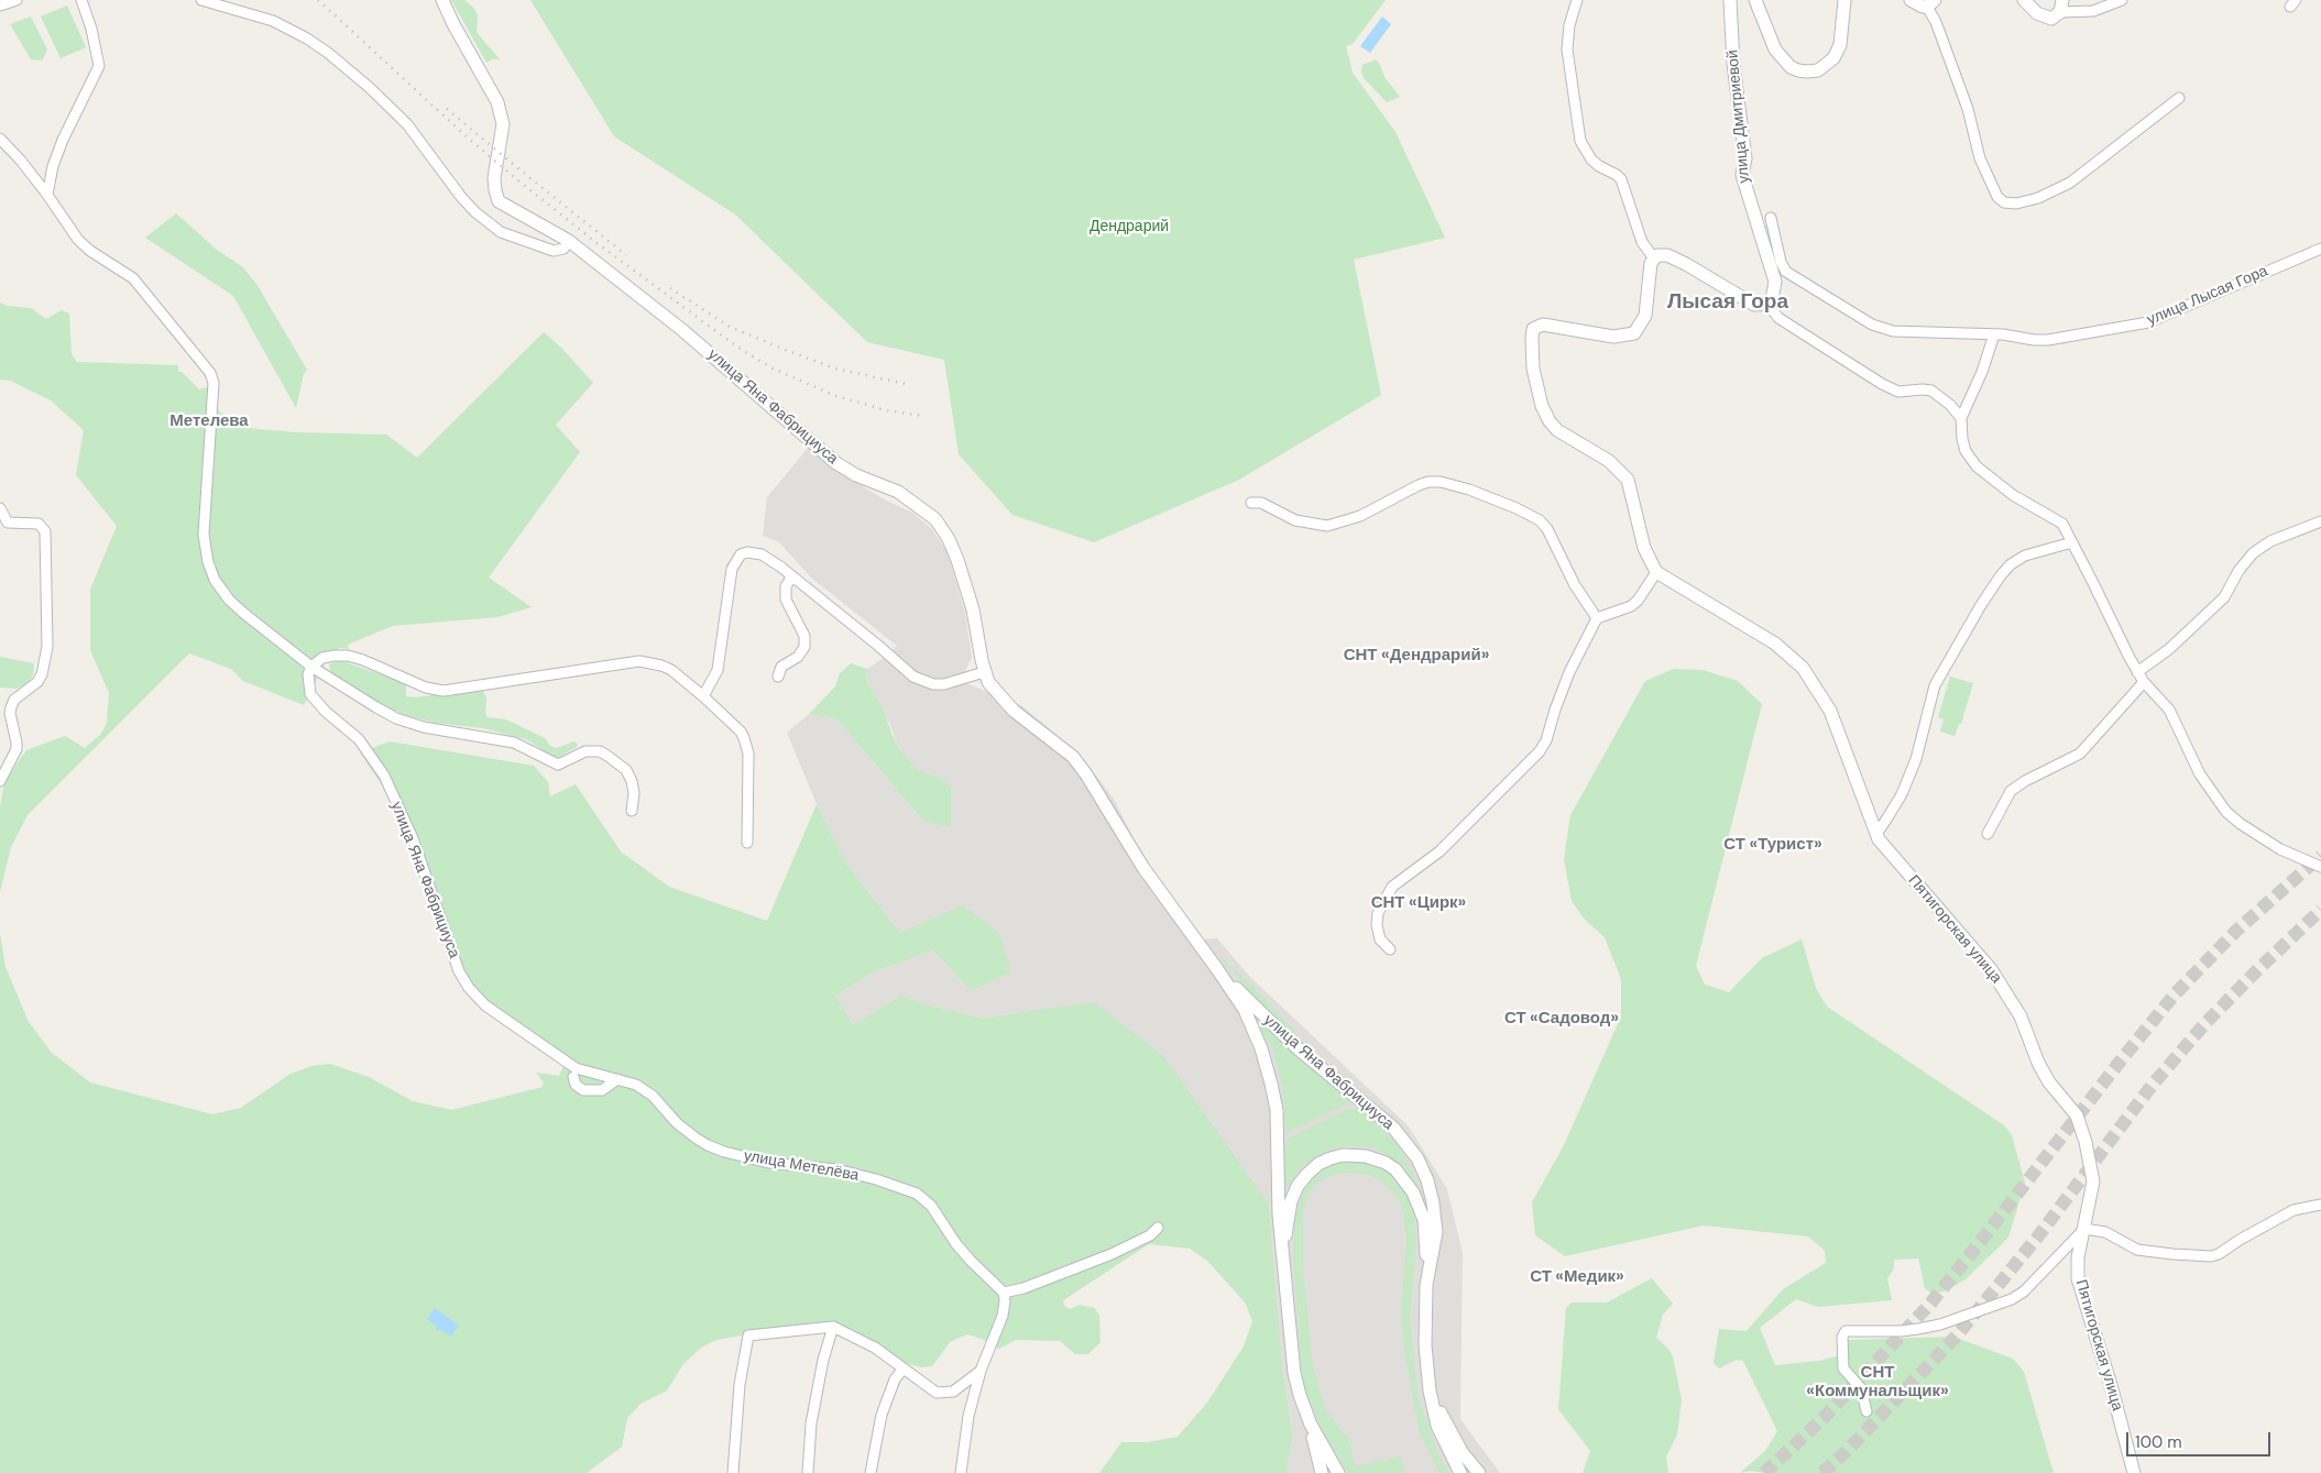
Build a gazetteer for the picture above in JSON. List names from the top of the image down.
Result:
{
  "streets": {
    "main road": ["улица Дмитриевой", "улица Яна Фабрициуса", "Пятигорская улица"],
    "street": ["улица Лысая Гора", "улица Метелёва"]
  },
  "crossings": [
    ["улица Яна Фабрициуса", "улица Метелёва"]
  ],
  "districts": [
    "Лысая Гора",
    "Метелева",
    "СНТ «Дендрарий»",
    "СТ «Турист»",
    "СНТ «Цирк»",
    "СТ «Садовод»",
    "СТ «Медик»",
    "СНТ «Коммунальщик»"
  ],
  "parks": ["Дендрарий"],
  "scale_bar": "100 m"
}
